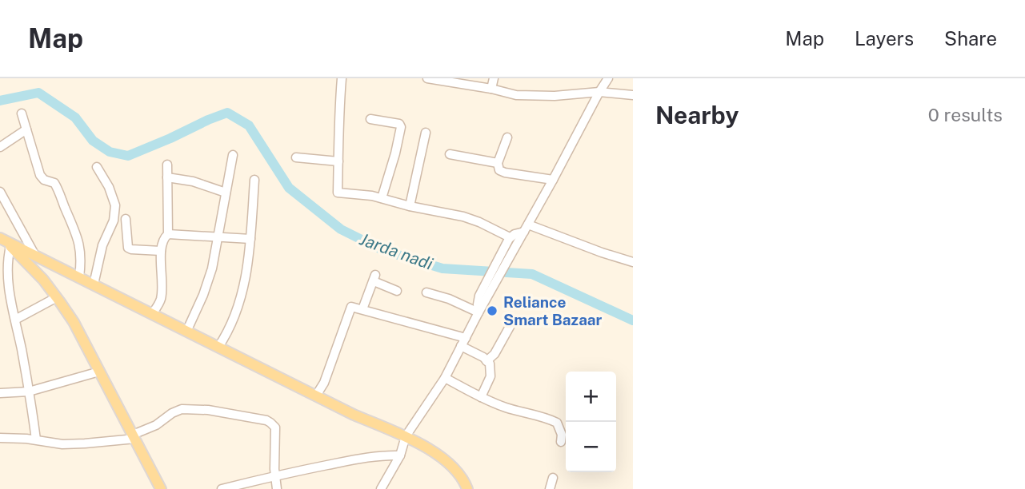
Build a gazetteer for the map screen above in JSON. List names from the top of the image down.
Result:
{
  "water": ["Jarda nadi"],
  "places": ["Reliance Smart Bazaar"],
  "page": {
    "header": "Map",
    "nav": ["Map", "Layers", "Share"],
    "heading": ["Nearby", "0 results"],
    "map_buttons": ["+", "−"]
  }
}
